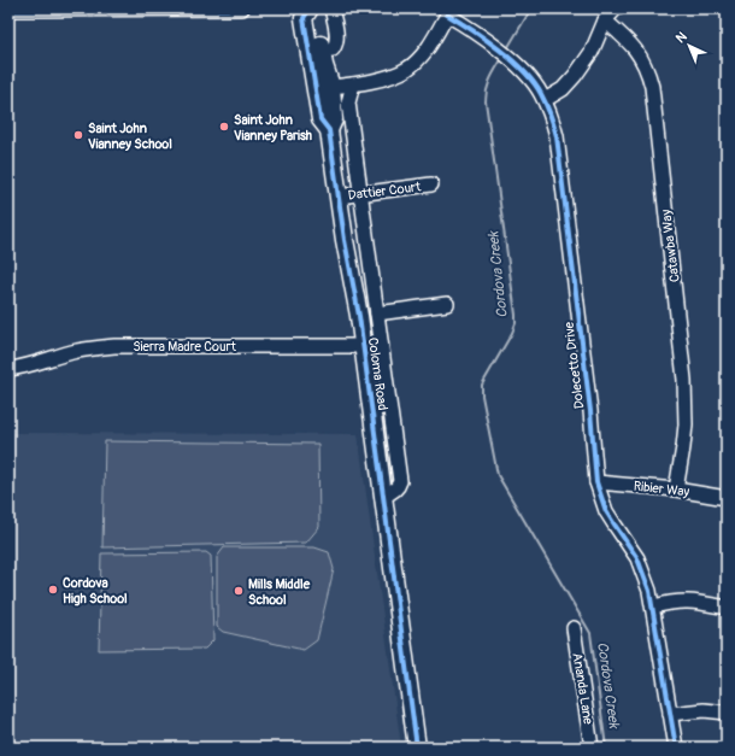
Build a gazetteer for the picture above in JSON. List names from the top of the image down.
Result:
{
  "streets": {
    "main road": ["Coloma Road"],
    "street": [
      "Dattier Court",
      "Catawba Way",
      "Sierra Madre Court",
      "Dolecetto Drive",
      "Ribier Way",
      "Ananda Lane"
    ]
  },
  "crossings": [
    ["Dattier Court", "Coloma Road"],
    ["Catawba Way", "Ribier Way"],
    ["Sierra Madre Court", "Coloma Road"],
    ["Dolecetto Drive", "Ribier Way"]
  ],
  "water": ["Cordova Creek"],
  "places": [
    "Saint John Vianney Parish",
    "Saint John Vianney School",
    "Cordova High School",
    "Mills Middle School"
  ],
  "north": "top left"
}
